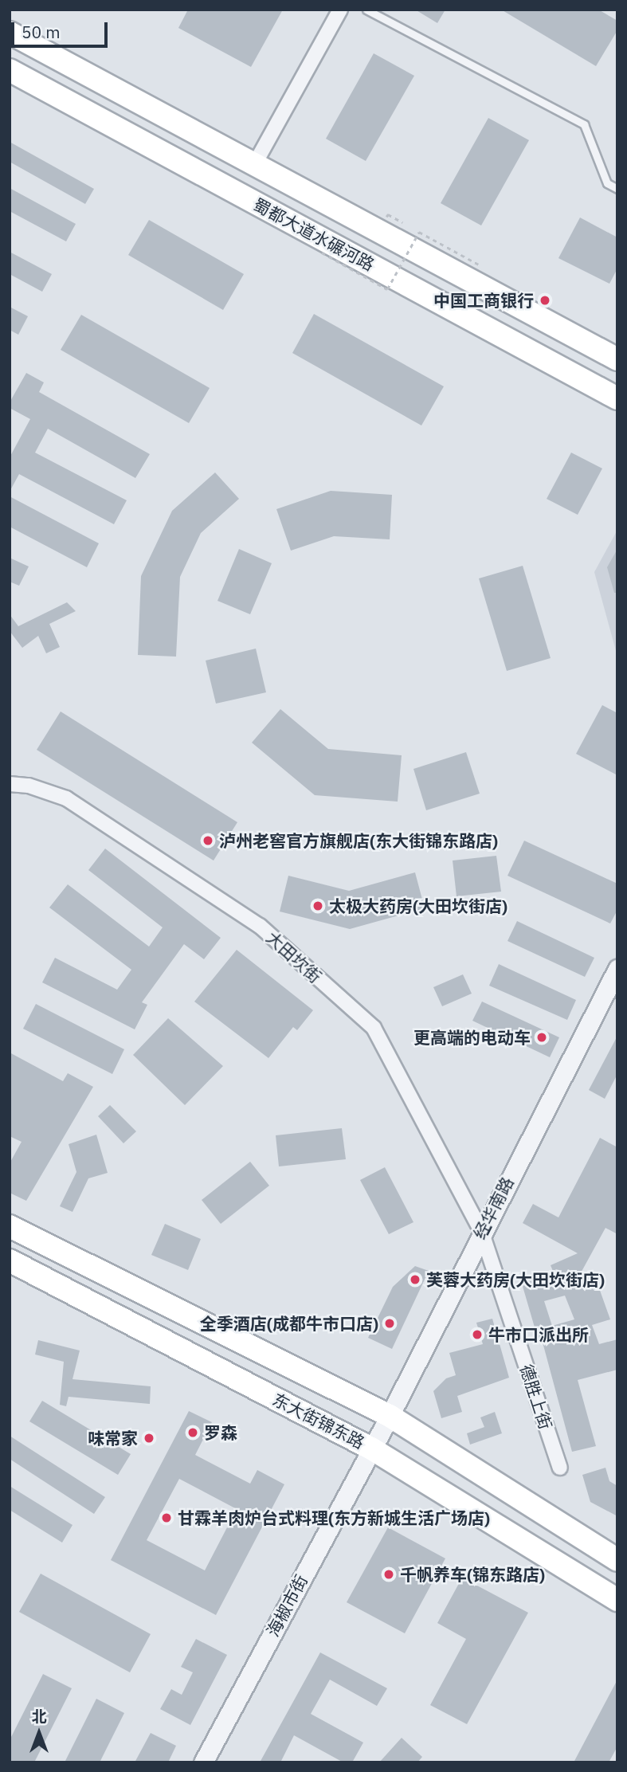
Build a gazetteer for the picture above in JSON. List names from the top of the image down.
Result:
{
  "streets": {
    "main road": ["蜀都大道水碾河路", "东大街锦东路"],
    "street": [
      "大田坎街",
      "经华南路",
      "德胜上街",
      "海椒市街"
    ]
  },
  "crossings": [
    ["大田坎街", "经华南路"],
    ["大田坎街", "德胜上街"],
    ["经华南路", "德胜上街"],
    ["经华南路", "东大街锦东路"],
    ["经华南路", "海椒市街"],
    ["东大街锦东路", "海椒市街"]
  ],
  "places": [
    "中国工商银行",
    "泸州老窖官方旗舰店(东大街锦东路店)",
    "太极大药房(大田坎街店)",
    "更高端的电动车",
    "芙蓉大药房(大田坎街店)",
    "全季酒店(成都牛市口店)",
    "牛市口派出所",
    "罗森",
    "味常家",
    "甘霖羊肉炉台式料理(东方新城生活广场店)",
    "千帆养车(锦东路店)"
  ],
  "scale_bar": "50 m",
  "north": "top"
}
